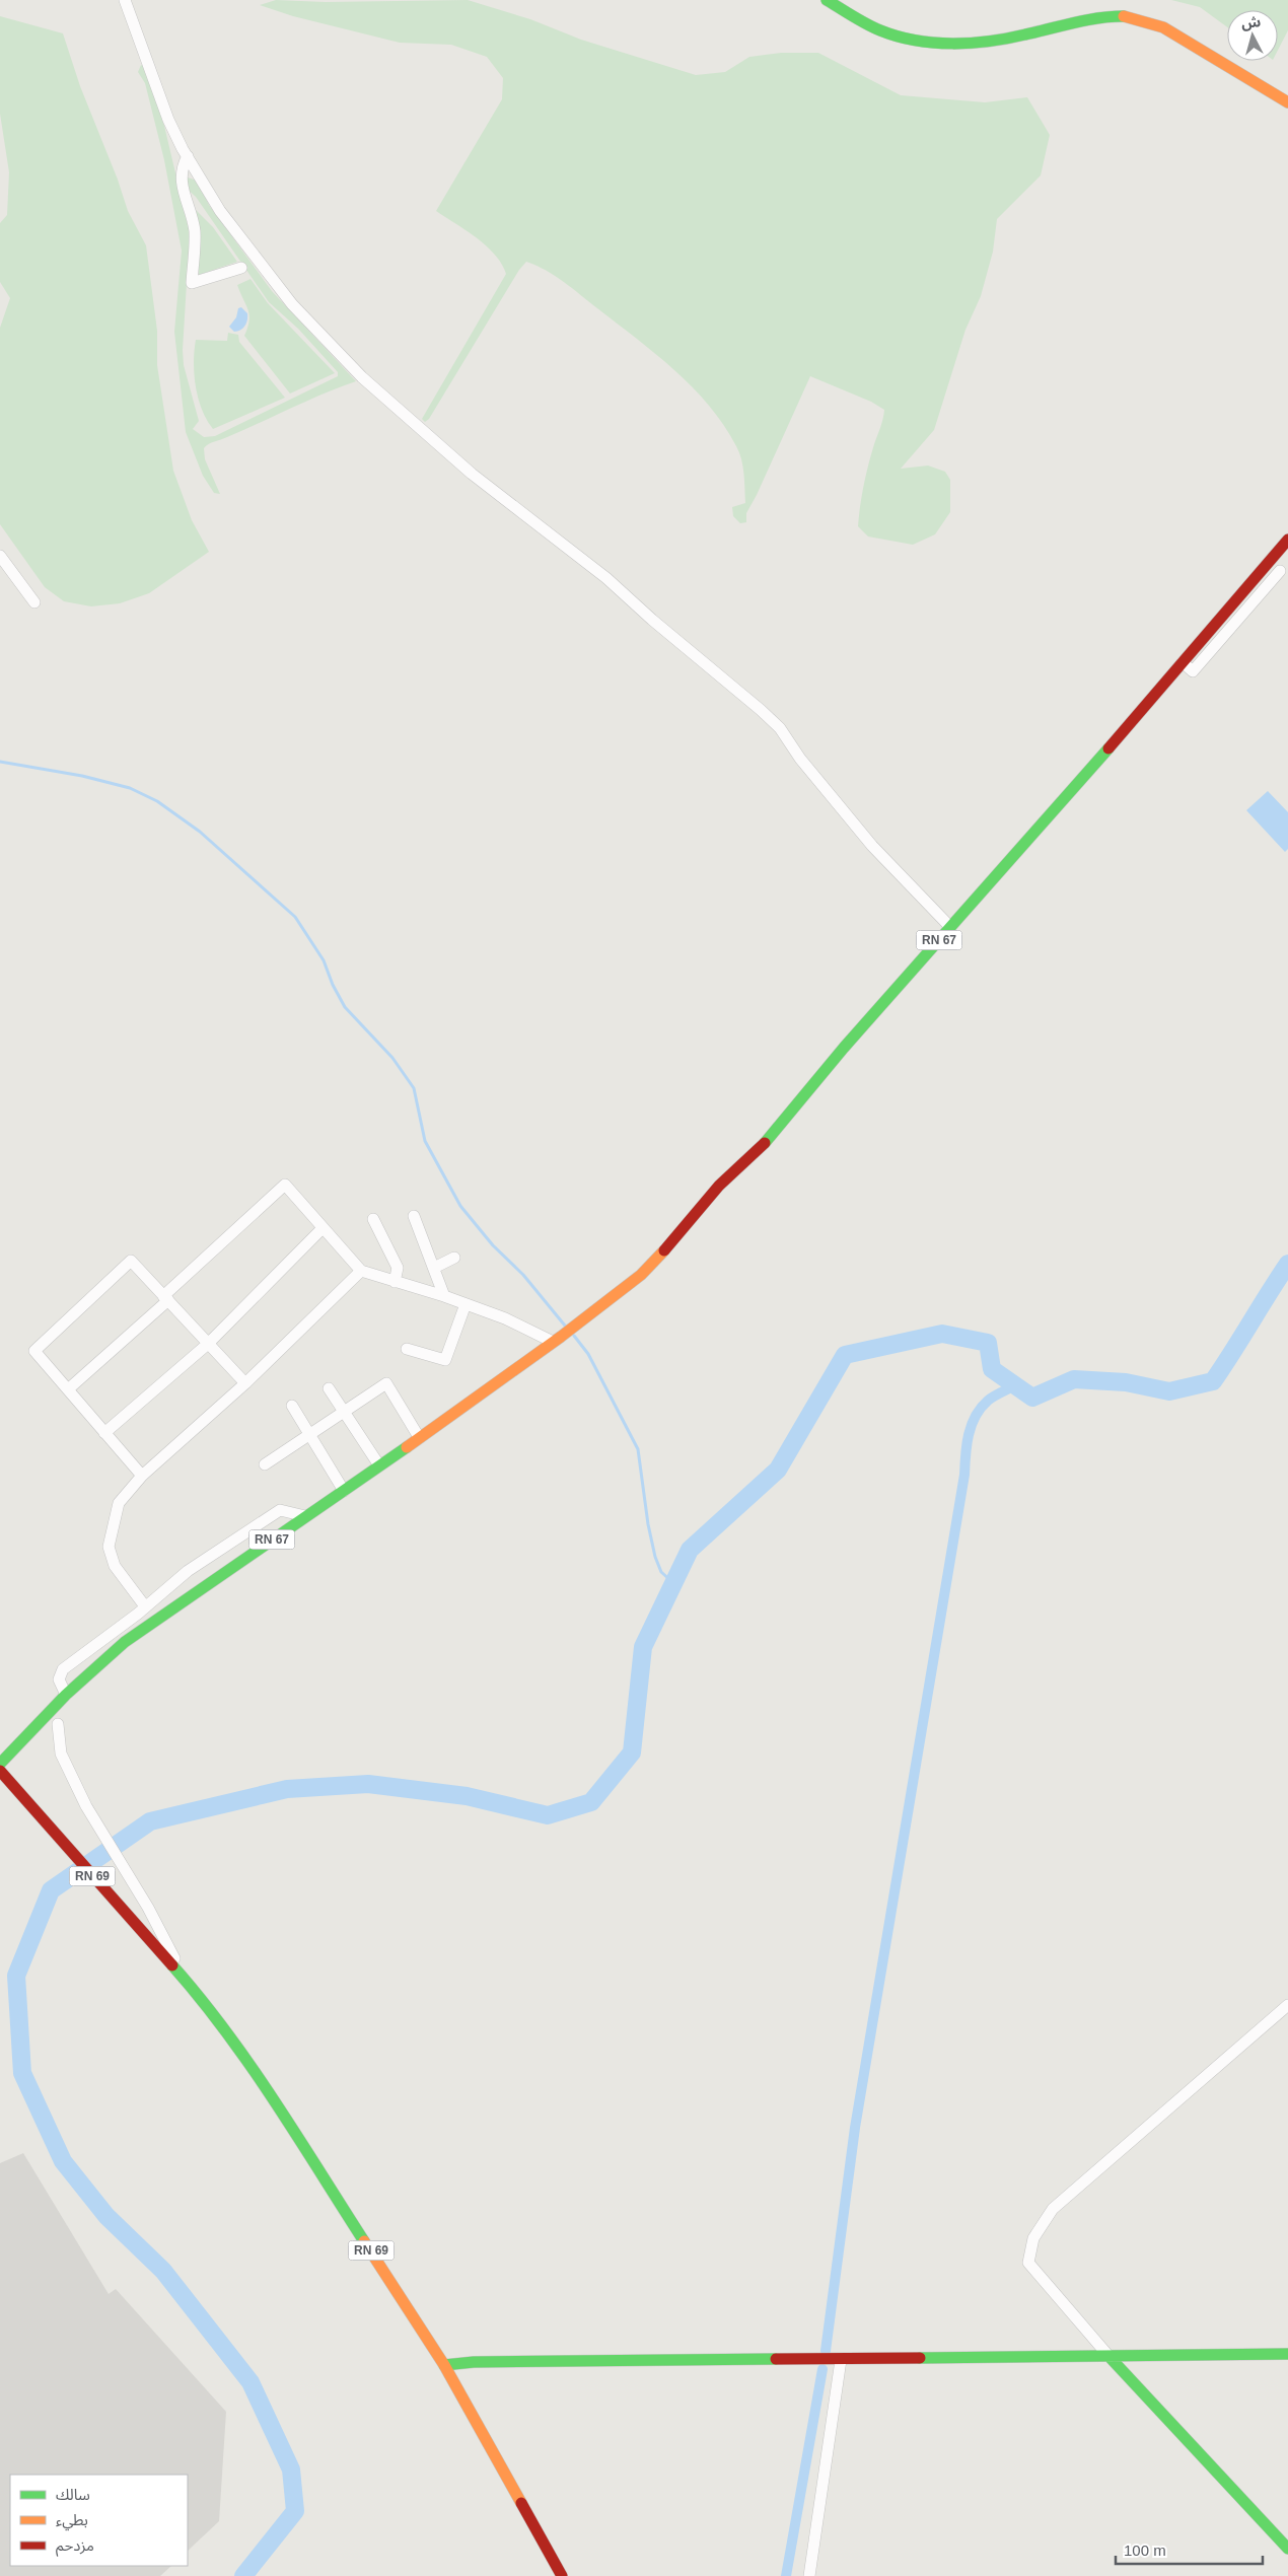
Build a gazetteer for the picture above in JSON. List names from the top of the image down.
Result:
{
  "streets": {
    "main road": ["RN 67", "RN 69"]
  },
  "legend": ["سالك", "بطيء", "مزدحم"],
  "scale_bar": "100 m",
  "north": "top"
}
